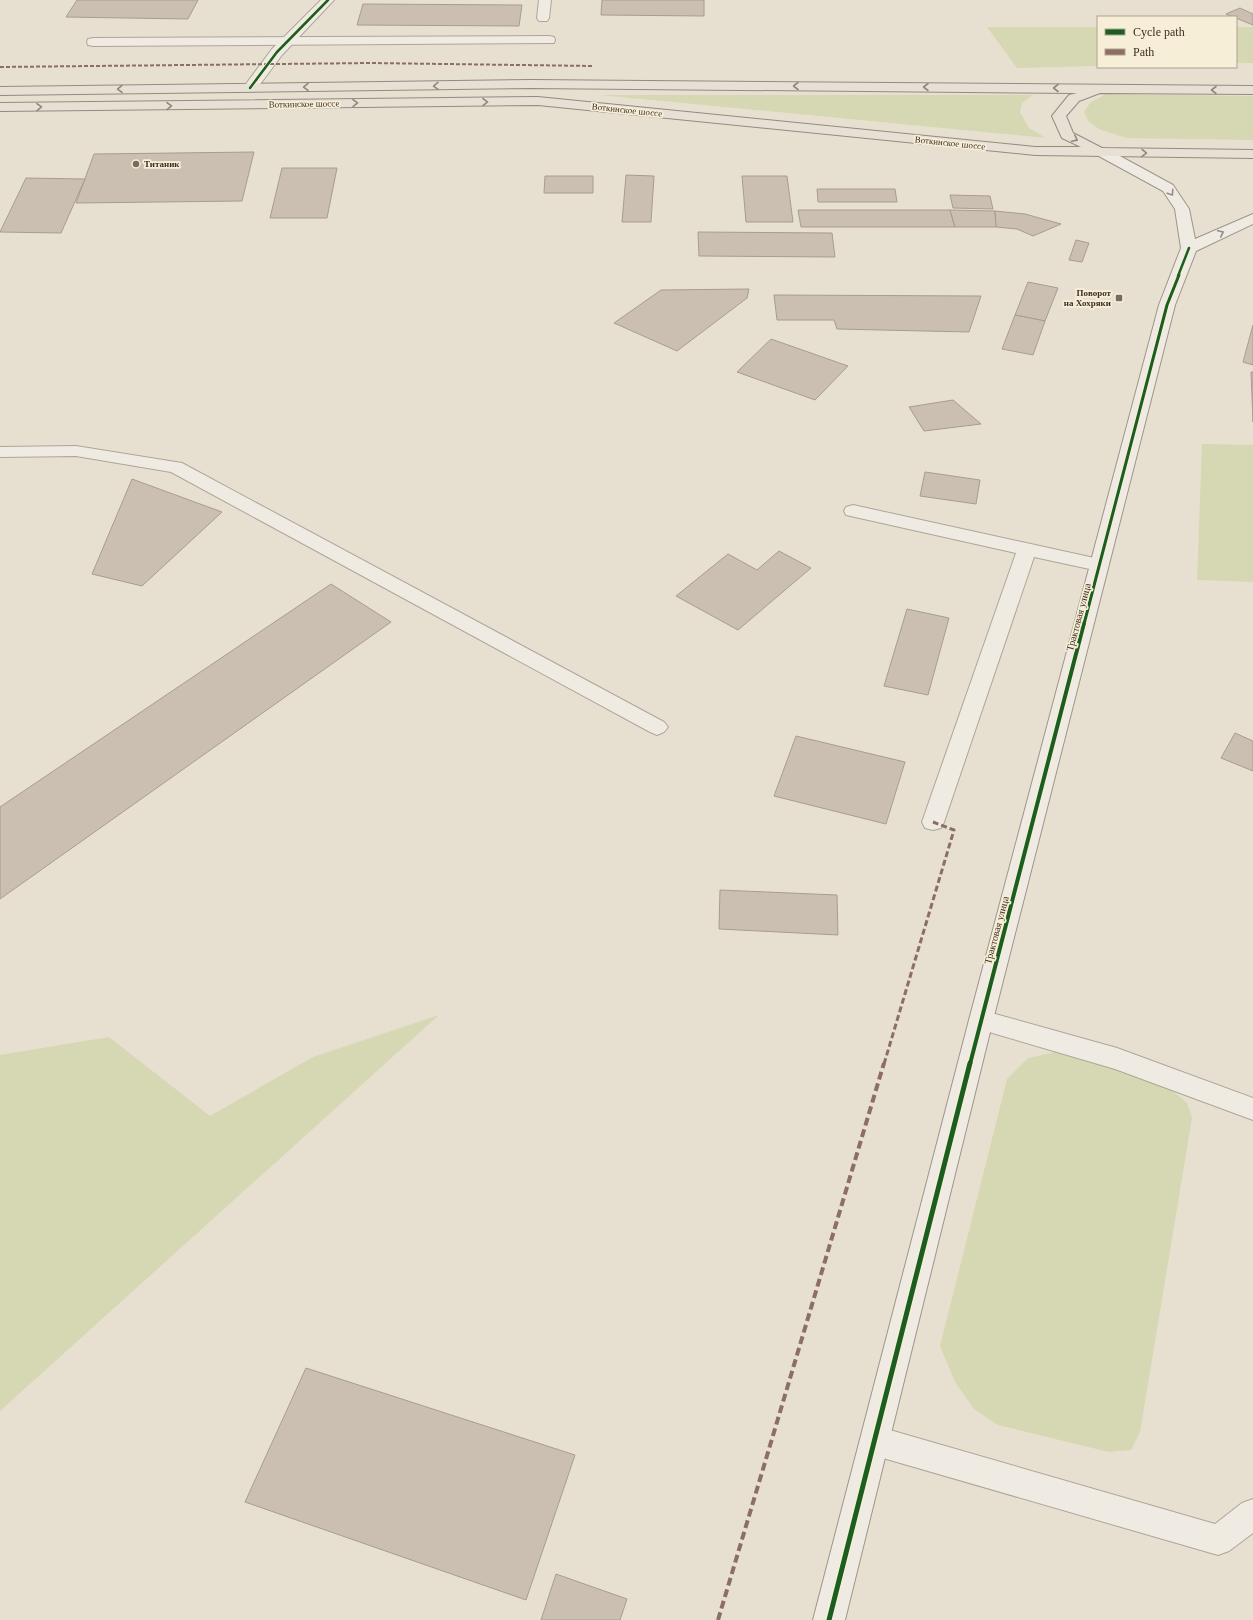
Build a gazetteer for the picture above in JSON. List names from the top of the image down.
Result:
{
  "streets": {
    "main road": ["Воткинское шоссе"],
    "street": ["Трактовая улица"]
  },
  "places": {
    "other": ["Титаник"],
    "transit": ["Поворот на Хохряки"]
  },
  "legend": ["Cycle path", "Path"]
}
